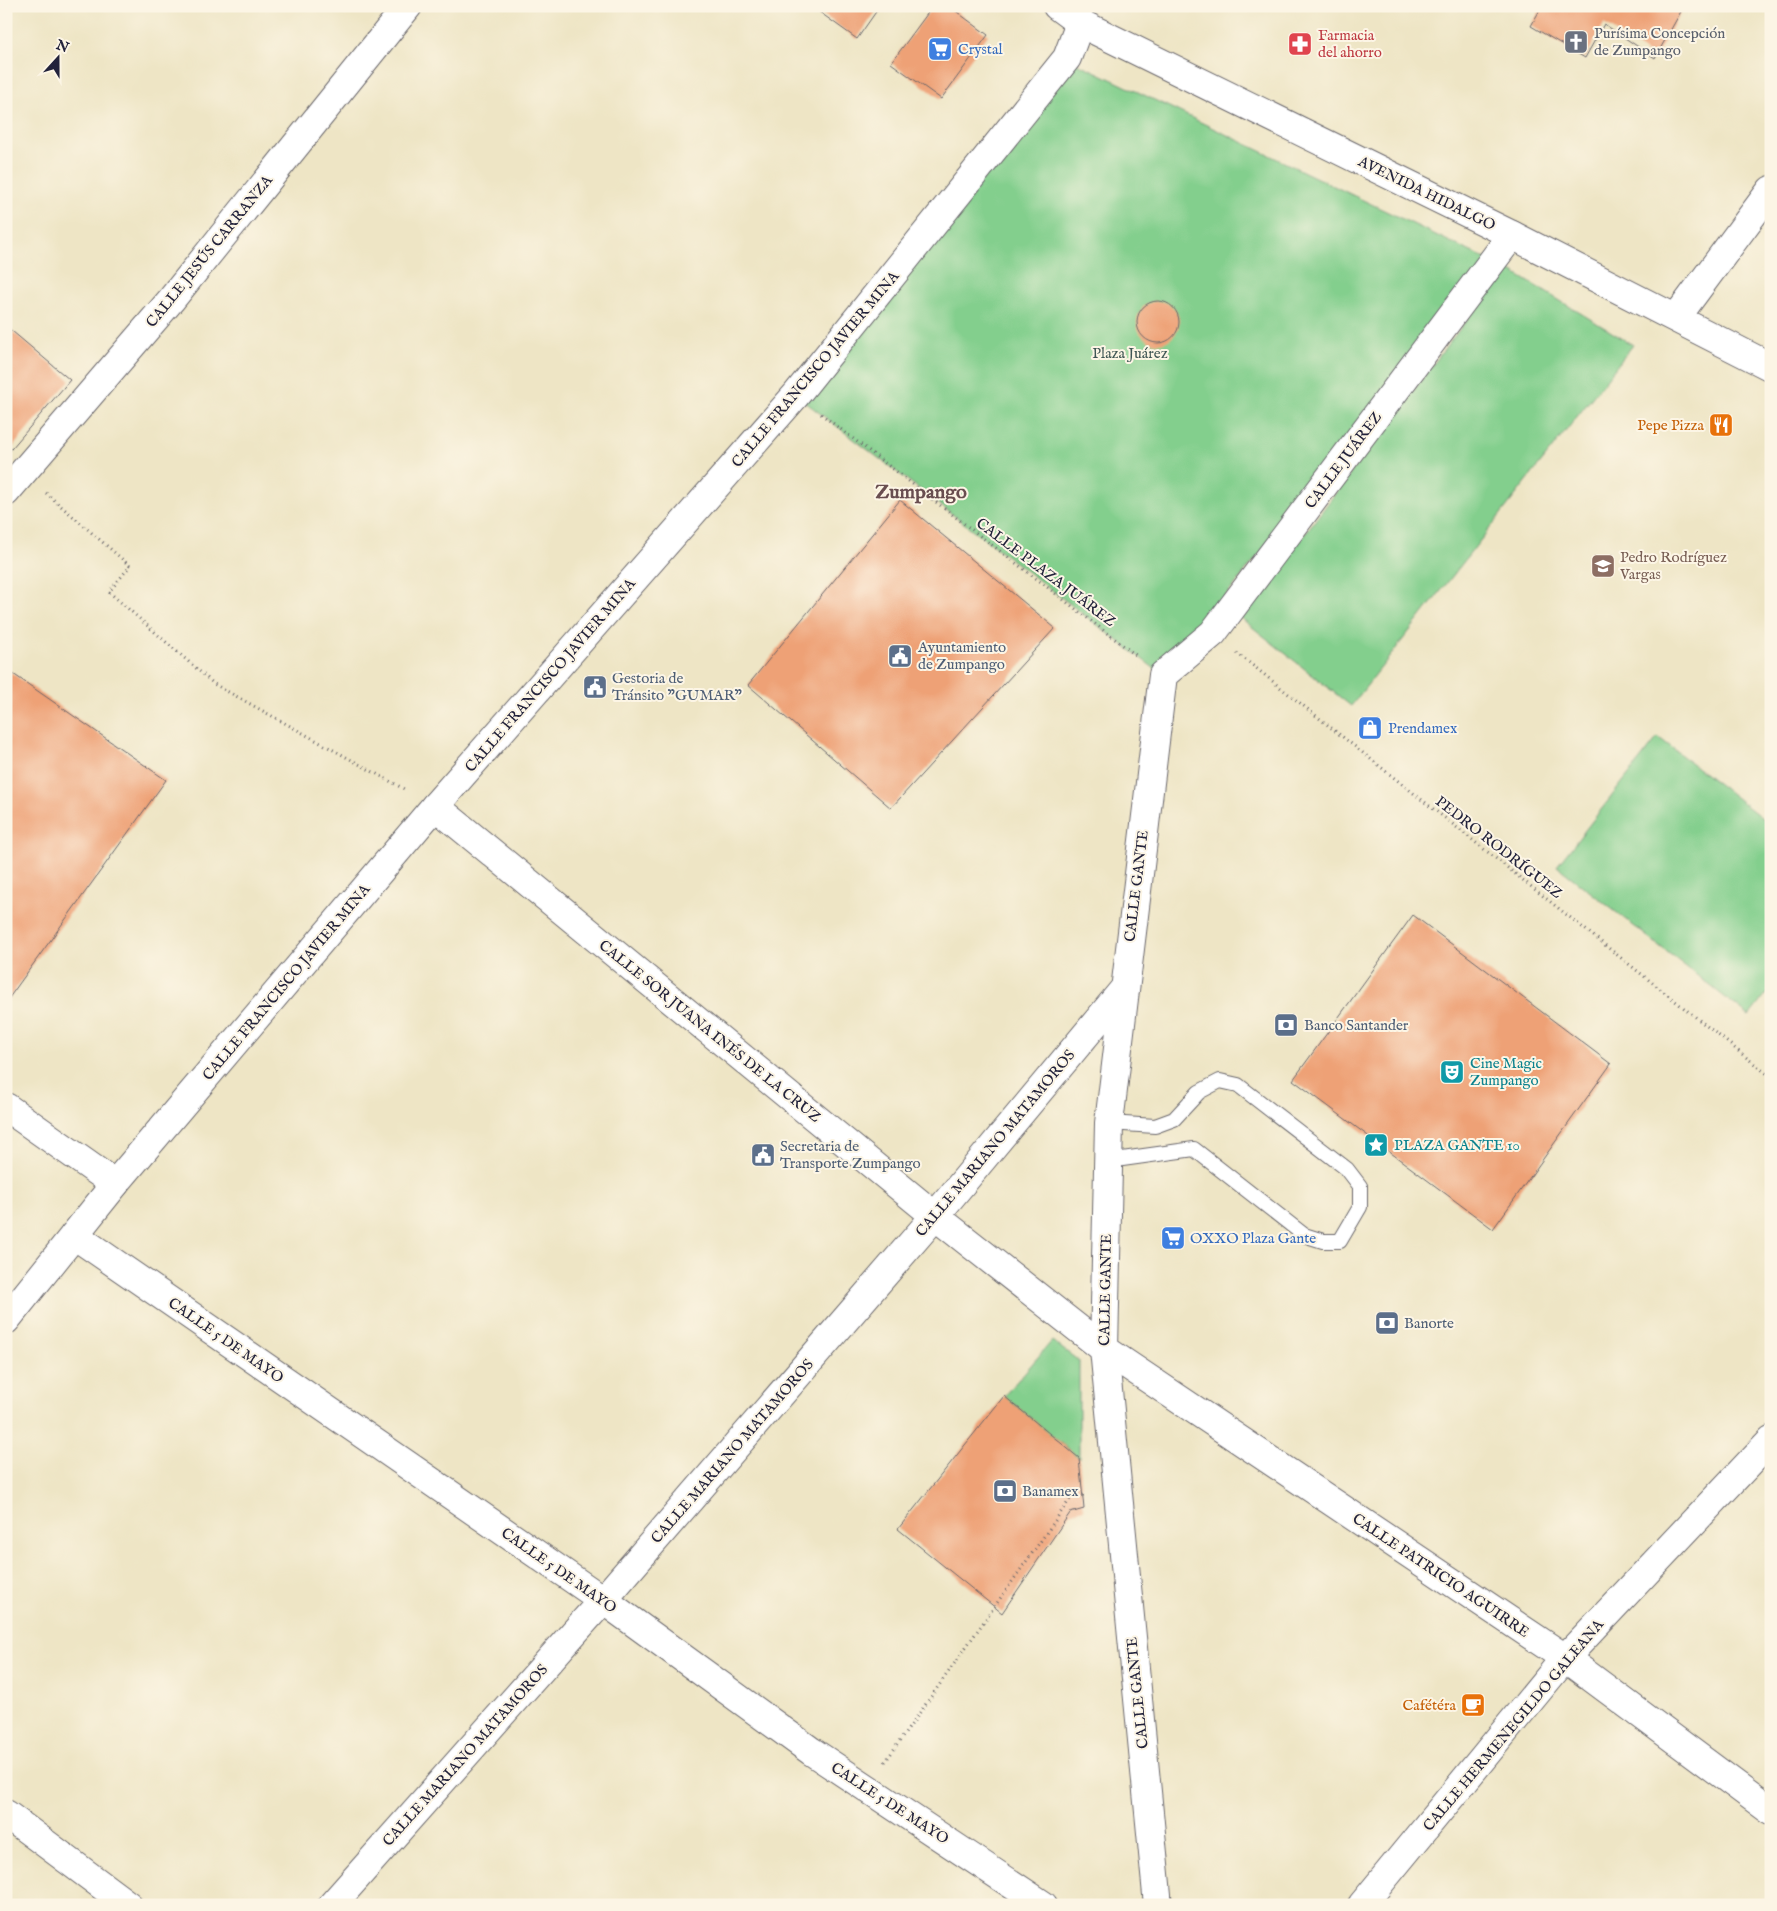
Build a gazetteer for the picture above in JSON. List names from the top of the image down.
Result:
{
  "streets": {
    "street": [
      "AVENIDA HIDALGO",
      "CALLE JESÚS CARRANZA",
      "CALLE FRANCISCO JAVIER MINA",
      "CALLE JUÁREZ",
      "CALLE GANTE",
      "CALLE SOR JUANA INÉS DE LA CRUZ",
      "CALLE MARIANO MATAMOROS",
      "CALLE 5 DE MAYO",
      "CALLE PATRICIO AGUIRRE",
      "CALLE HERMENEGILDO GALEANA"
    ],
    "path": ["CALLE PLAZA JUÁREZ", "PEDRO RODRÍGUEZ"]
  },
  "crossings": [
    ["AVENIDA HIDALGO", "CALLE FRANCISCO JAVIER MINA"],
    ["AVENIDA HIDALGO", "CALLE JUÁREZ"],
    ["CALLE FRANCISCO JAVIER MINA", "CALLE PLAZA JUÁREZ"],
    ["CALLE FRANCISCO JAVIER MINA", "CALLE SOR JUANA INÉS DE LA CRUZ"],
    ["CALLE FRANCISCO JAVIER MINA", "CALLE 5 DE MAYO"],
    ["CALLE JUÁREZ", "CALLE PLAZA JUÁREZ"],
    ["CALLE JUÁREZ", "PEDRO RODRÍGUEZ"],
    ["CALLE JUÁREZ", "CALLE GANTE"],
    ["CALLE PLAZA JUÁREZ", "CALLE GANTE"],
    ["CALLE GANTE", "CALLE SOR JUANA INÉS DE LA CRUZ"],
    ["CALLE GANTE", "CALLE MARIANO MATAMOROS"],
    ["CALLE GANTE", "CALLE PATRICIO AGUIRRE"],
    ["CALLE SOR JUANA INÉS DE LA CRUZ", "CALLE MARIANO MATAMOROS"],
    ["CALLE SOR JUANA INÉS DE LA CRUZ", "CALLE PATRICIO AGUIRRE"],
    ["CALLE MARIANO MATAMOROS", "CALLE 5 DE MAYO"],
    ["CALLE PATRICIO AGUIRRE", "CALLE HERMENEGILDO GALEANA"]
  ],
  "districts": ["Zumpango"],
  "parks": ["Plaza Juárez"],
  "places": {
    "church": ["Purísima Concepción de Zumpango"],
    "pharmacy": ["Farmacia del ahorro"],
    "supermarket": ["Crystal", "OXXO Plaza Gante"],
    "restaurant": ["Pepe Pizza"],
    "school or university": ["Pedro Rodríguez Vargas"],
    "public building": ["Ayuntamiento de Zumpango", "Gestoria de Tránsito \"GUMAR\"", "Secretaria de Transporte Zumpango"],
    "shop": ["Prendamex"],
    "bank": ["Banco Santander", "Banorte", "Banamex"],
    "theatre": ["Cine Magic Zumpango"],
    "place": ["PLAZA GANTE 10"],
    "cafe": ["Cafétéra"]
  },
  "north": "top"
}
